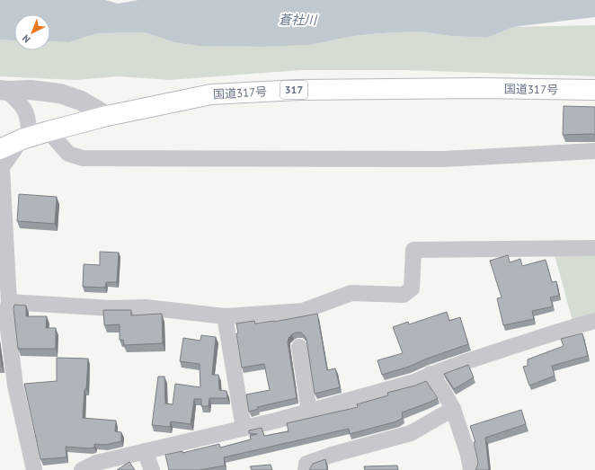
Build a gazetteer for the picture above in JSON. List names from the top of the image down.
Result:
{
  "streets": {
    "highway": ["国道317号", "317"]
  },
  "water": ["蒼社川"],
  "north": "bottom left"
}
